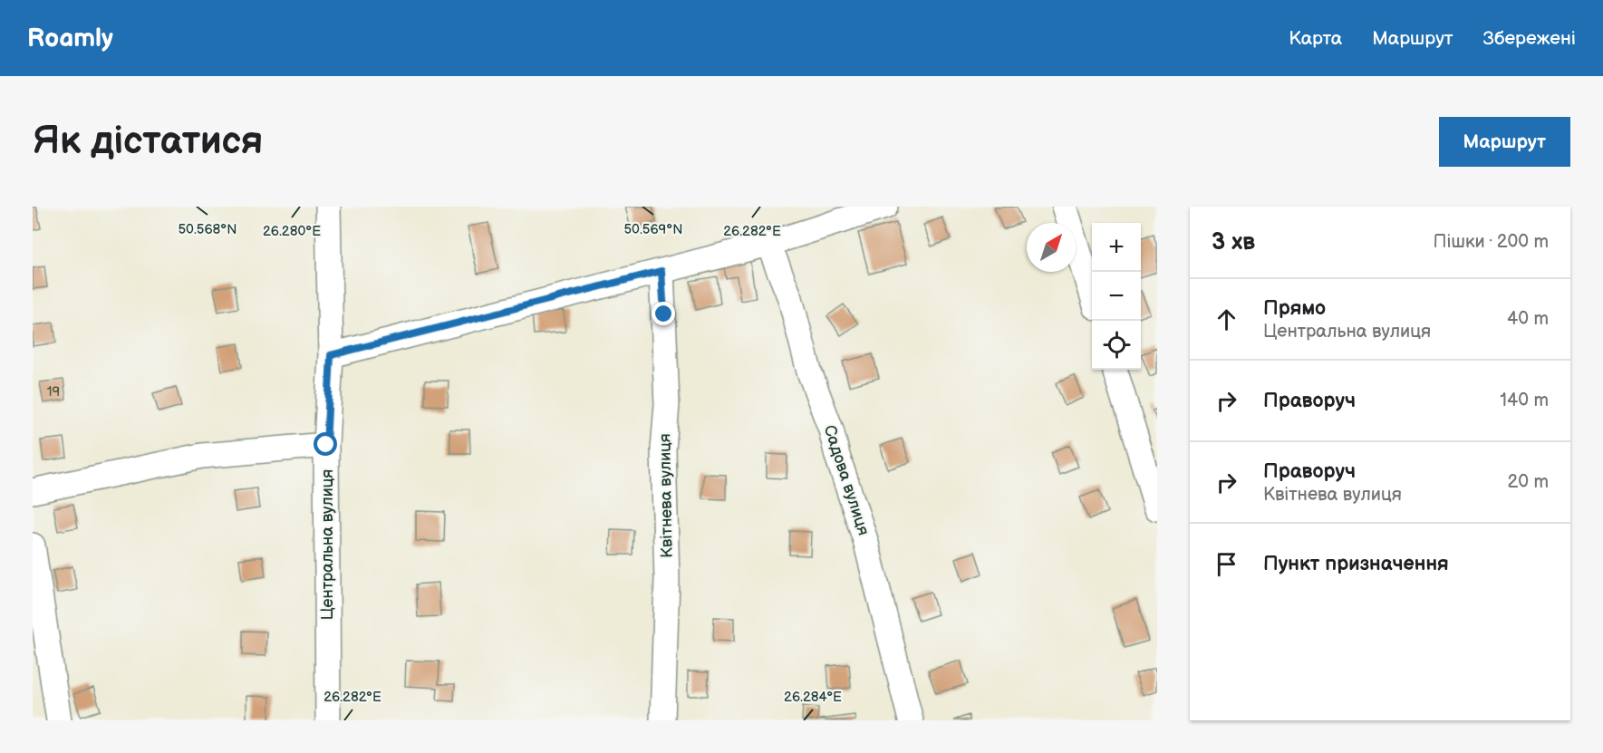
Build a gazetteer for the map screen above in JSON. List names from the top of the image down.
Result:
{
  "streets": {
    "street": ["Садова вулиця", "Квітнева вулиця", "Центральна вулиця"]
  },
  "house_numbers": ["19"],
  "north": "top right",
  "page": {
    "header": "Roamly",
    "nav": ["Карта", "Маршрут", "Збережені"],
    "buttons": "Маршрут",
    "title": "Як дістатися",
    "heading": ["3 хв", "Пішки · 200 m"],
    "map_buttons": ["+", "−"],
    "list": [
      ["Прямо", "Центральна вулиця", "40 m"],
      ["Праворуч", "140 m"],
      ["Праворуч", "Квітнева вулиця", "20 m"],
      "Пункт призначення"
    ]
  },
  "coordinates": [
    "50.568°N",
    "50.569°N",
    "26.280°E",
    "26.282°E",
    "26.284°E"
  ]
}
